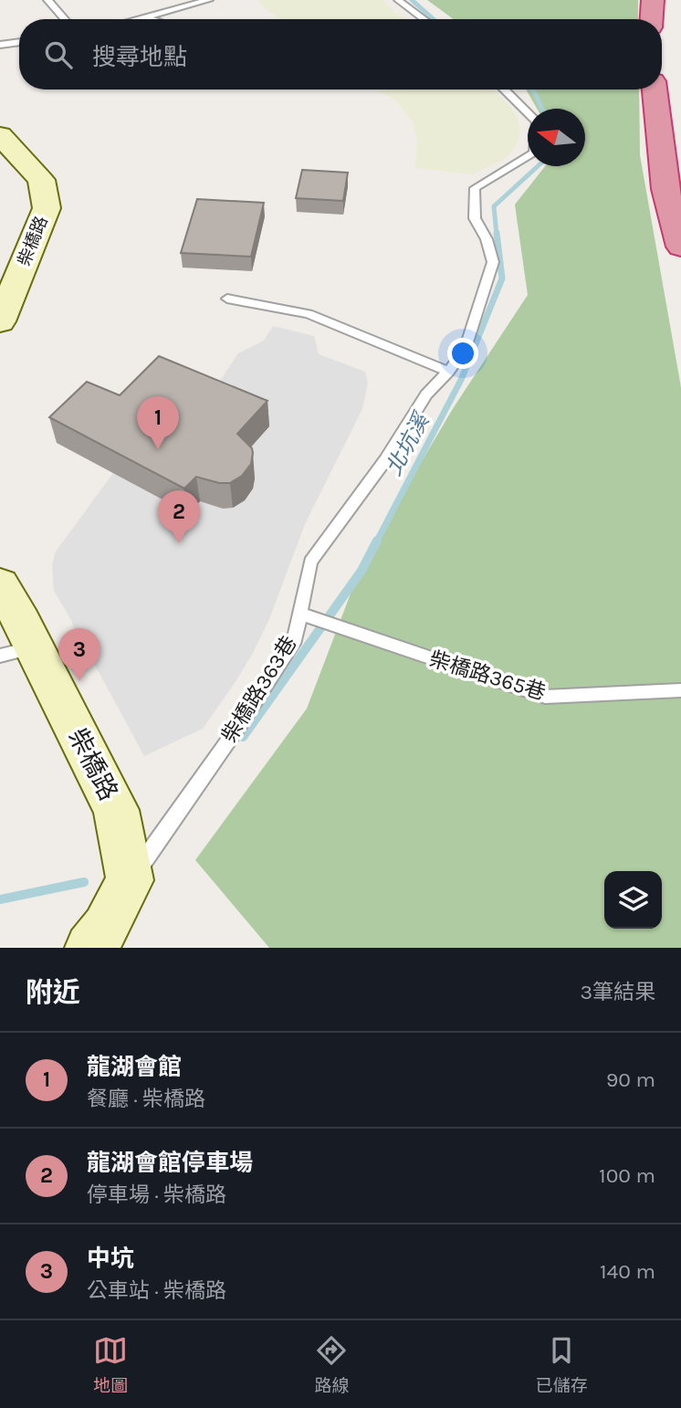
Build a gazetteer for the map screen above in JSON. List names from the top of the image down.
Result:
{
  "streets": {
    "main road": ["柴橋路"],
    "lane": ["柴橋路365巷", "柴橋路363巷"]
  },
  "crossings": [
    ["柴橋路", "柴橋路363巷"],
    ["柴橋路365巷", "柴橋路363巷"]
  ],
  "water": ["北坑溪"],
  "north": "left",
  "page": {
    "search": "搜尋地點",
    "pins": ["1", "2", "3"],
    "heading": ["附近", "3筆結果"],
    "list": [
      {
        "mark": "1",
        "name": "龍湖會館",
        "note": "餐廳 · 柴橋路",
        "value": "90 m"
      },
      {
        "mark": "2",
        "name": "龍湖會館停車場",
        "note": "停車場 · 柴橋路",
        "value": "100 m"
      },
      {
        "mark": "3",
        "name": "中坑",
        "note": "公車站 · 柴橋路",
        "value": "140 m"
      }
    ],
    "nav": ["地圖", "路線", "已儲存"]
  }
}
